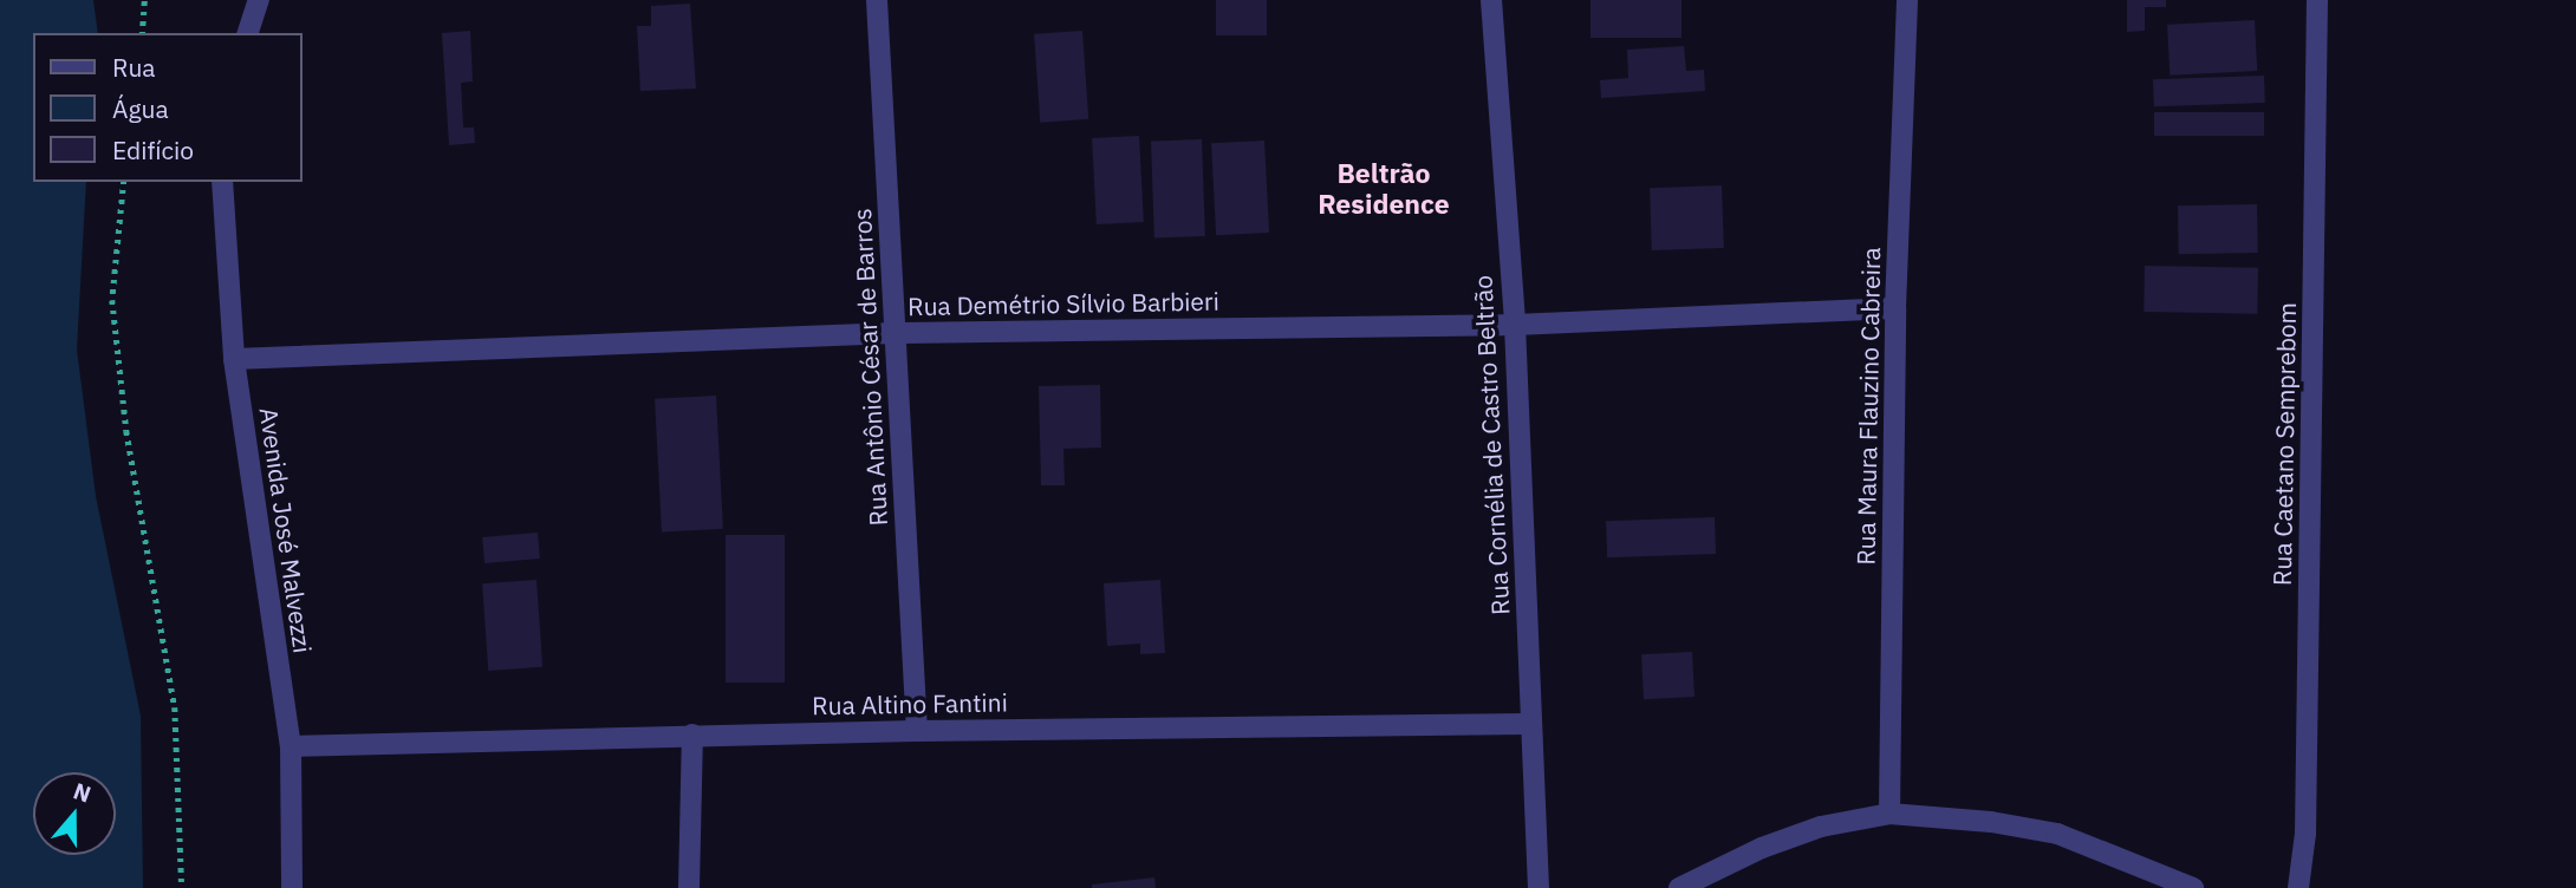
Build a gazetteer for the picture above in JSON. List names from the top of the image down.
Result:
{
  "streets": {
    "street": [
      "Rua Demétrio Sílvio Barbieri",
      "Rua Antônio César de Barros",
      "Rua Maura Flauzino Cabreira",
      "Rua Caetano Semprebom",
      "Rua Cornélia de Castro Beltrão",
      "Avenida José Malvezzi",
      "Rua Altino Fantini"
    ]
  },
  "crossings": [
    ["Rua Demétrio Sílvio Barbieri", "Rua Antônio César de Barros"],
    ["Rua Demétrio Sílvio Barbieri", "Rua Maura Flauzino Cabreira"],
    ["Rua Demétrio Sílvio Barbieri", "Rua Cornélia de Castro Beltrão"],
    ["Rua Demétrio Sílvio Barbieri", "Avenida José Malvezzi"],
    ["Rua Antônio César de Barros", "Rua Altino Fantini"],
    ["Rua Cornélia de Castro Beltrão", "Rua Altino Fantini"],
    ["Avenida José Malvezzi", "Rua Altino Fantini"]
  ],
  "districts": ["Beltrão Residence"],
  "legend": ["Rua", "Água", "Edifício"],
  "north": "top"
}
